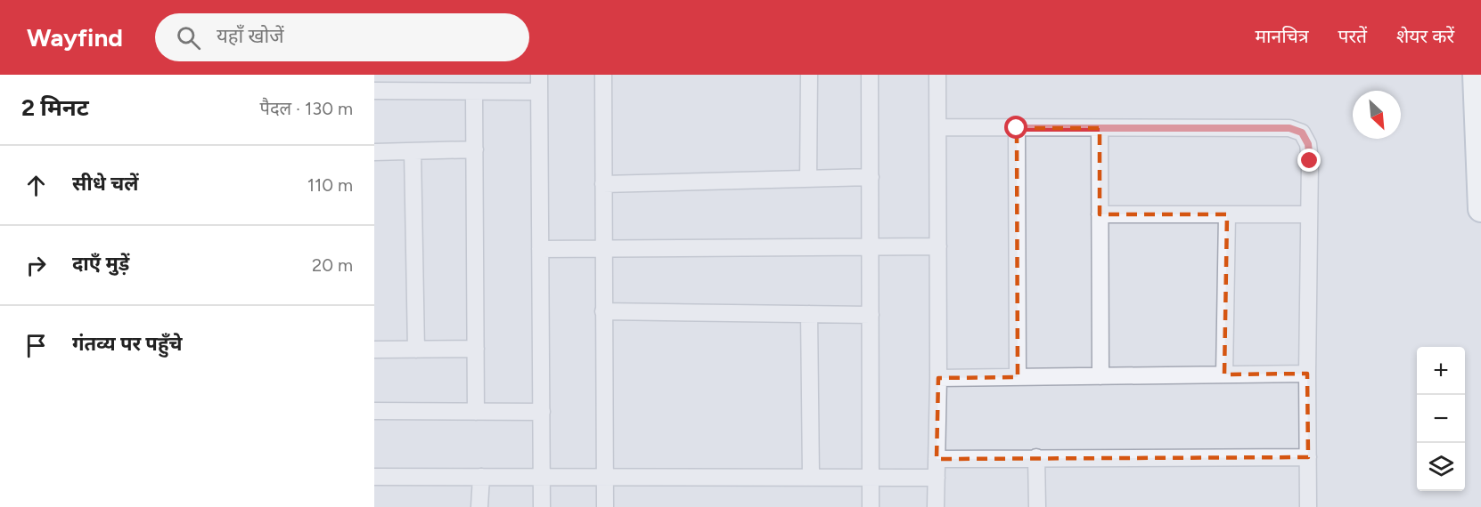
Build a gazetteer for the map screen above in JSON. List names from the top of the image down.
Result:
{
  "north": "bottom right",
  "page": {
    "header": "Wayfind",
    "search": "यहाँ खोजें",
    "nav": ["मानचित्र", "परतें", "शेयर करें"],
    "heading": ["2 मिनट", "पैदल · 130 m"],
    "list": [
      ["सीधे चलें", "110 m"],
      ["दाएँ मुड़ें", "20 m"],
      "गंतव्य पर पहुँचे"
    ],
    "map_buttons": ["+", "−"]
  }
}
